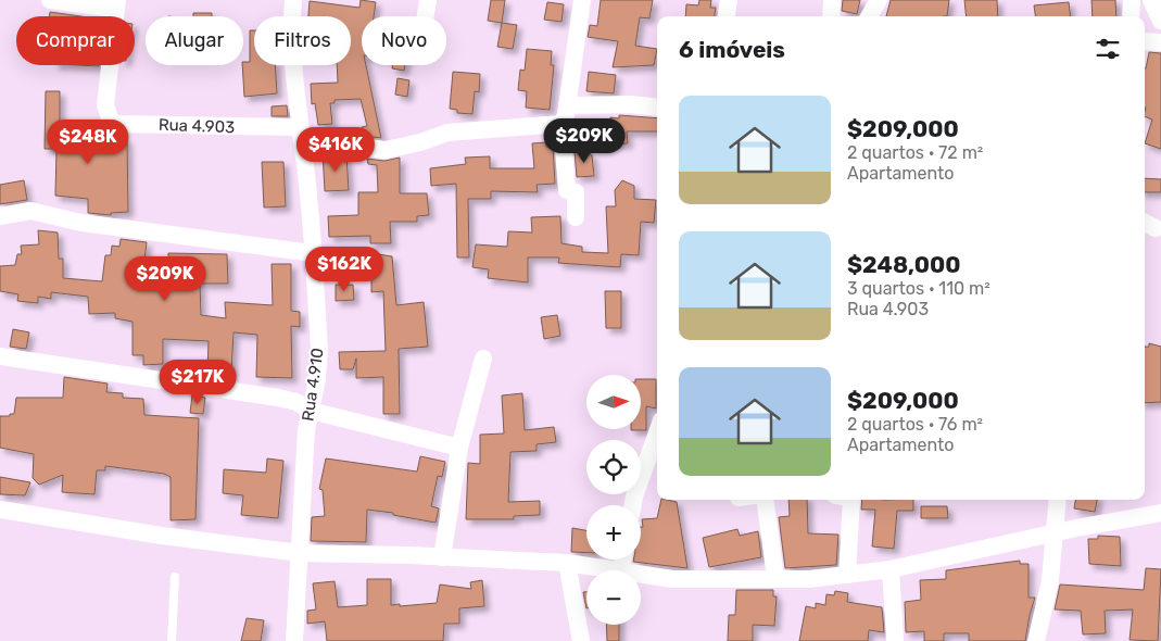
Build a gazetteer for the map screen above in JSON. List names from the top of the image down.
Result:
{
  "streets": {
    "street": ["Rua 4.903", "Rua 4.910"]
  },
  "crossings": [
    ["Rua 4.903", "Rua 4.910"]
  ],
  "north": "right",
  "page": {
    "chip": [
      "Comprar",
      "Alugar",
      "Filtros",
      "Novo"
    ],
    "heading": "6 imóveis",
    "list": [
      {
        "name": "$209,000",
        "note": "2 quartos · 72 m² · Apartamento"
      },
      {
        "name": "$248,000",
        "note": "3 quartos · 110 m² · Rua 4.903"
      },
      {
        "name": "$209,000",
        "note": "2 quartos · 76 m² · Apartamento"
      }
    ],
    "price": [
      "$209K",
      "$248K",
      "$416K",
      "$162K",
      "$209K",
      "$217K"
    ],
    "map_buttons": ["+", "−"]
  }
}
